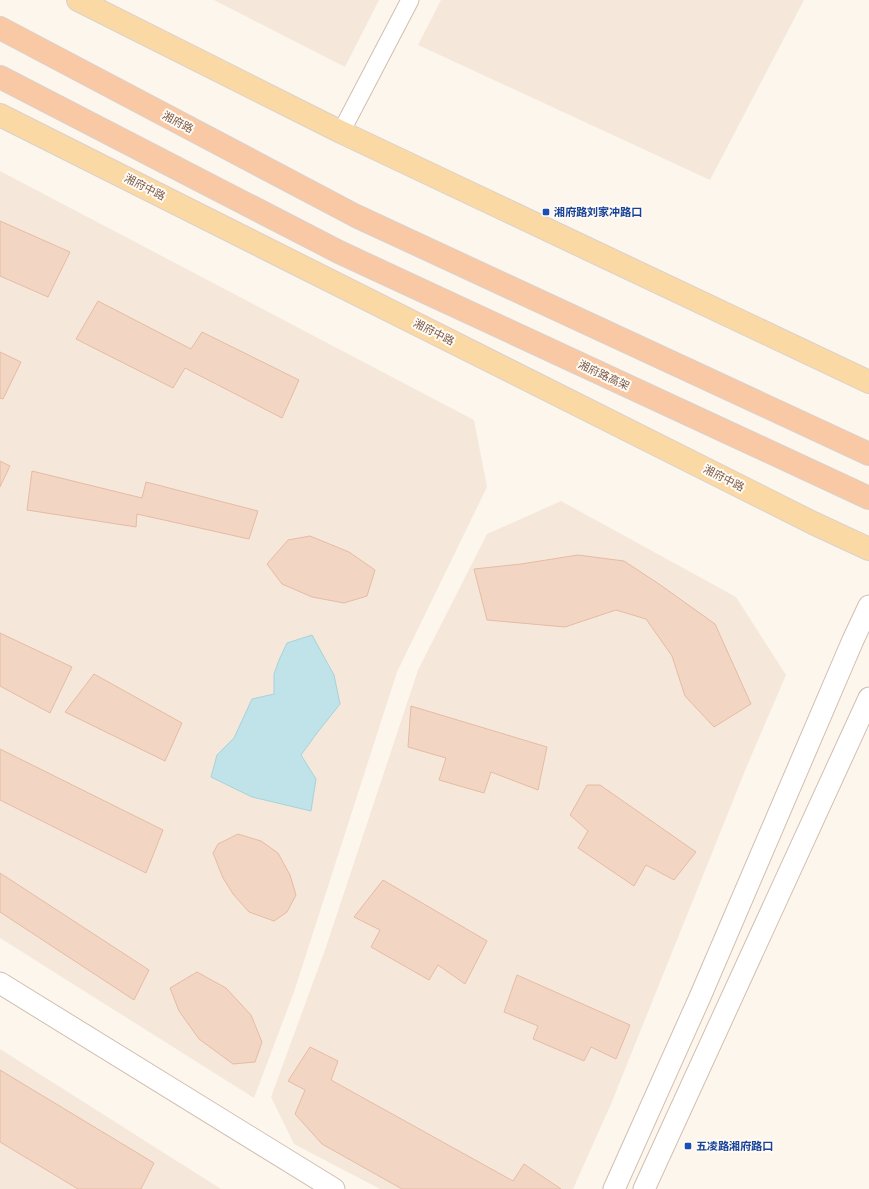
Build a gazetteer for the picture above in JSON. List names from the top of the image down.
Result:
{
  "streets": {
    "highway": ["湘府路", "湘府路高架"],
    "main road": ["湘府中路"]
  },
  "places": {
    "transit": ["湘府路刘家冲路口", "五凌路湘府路口"]
  }
}
